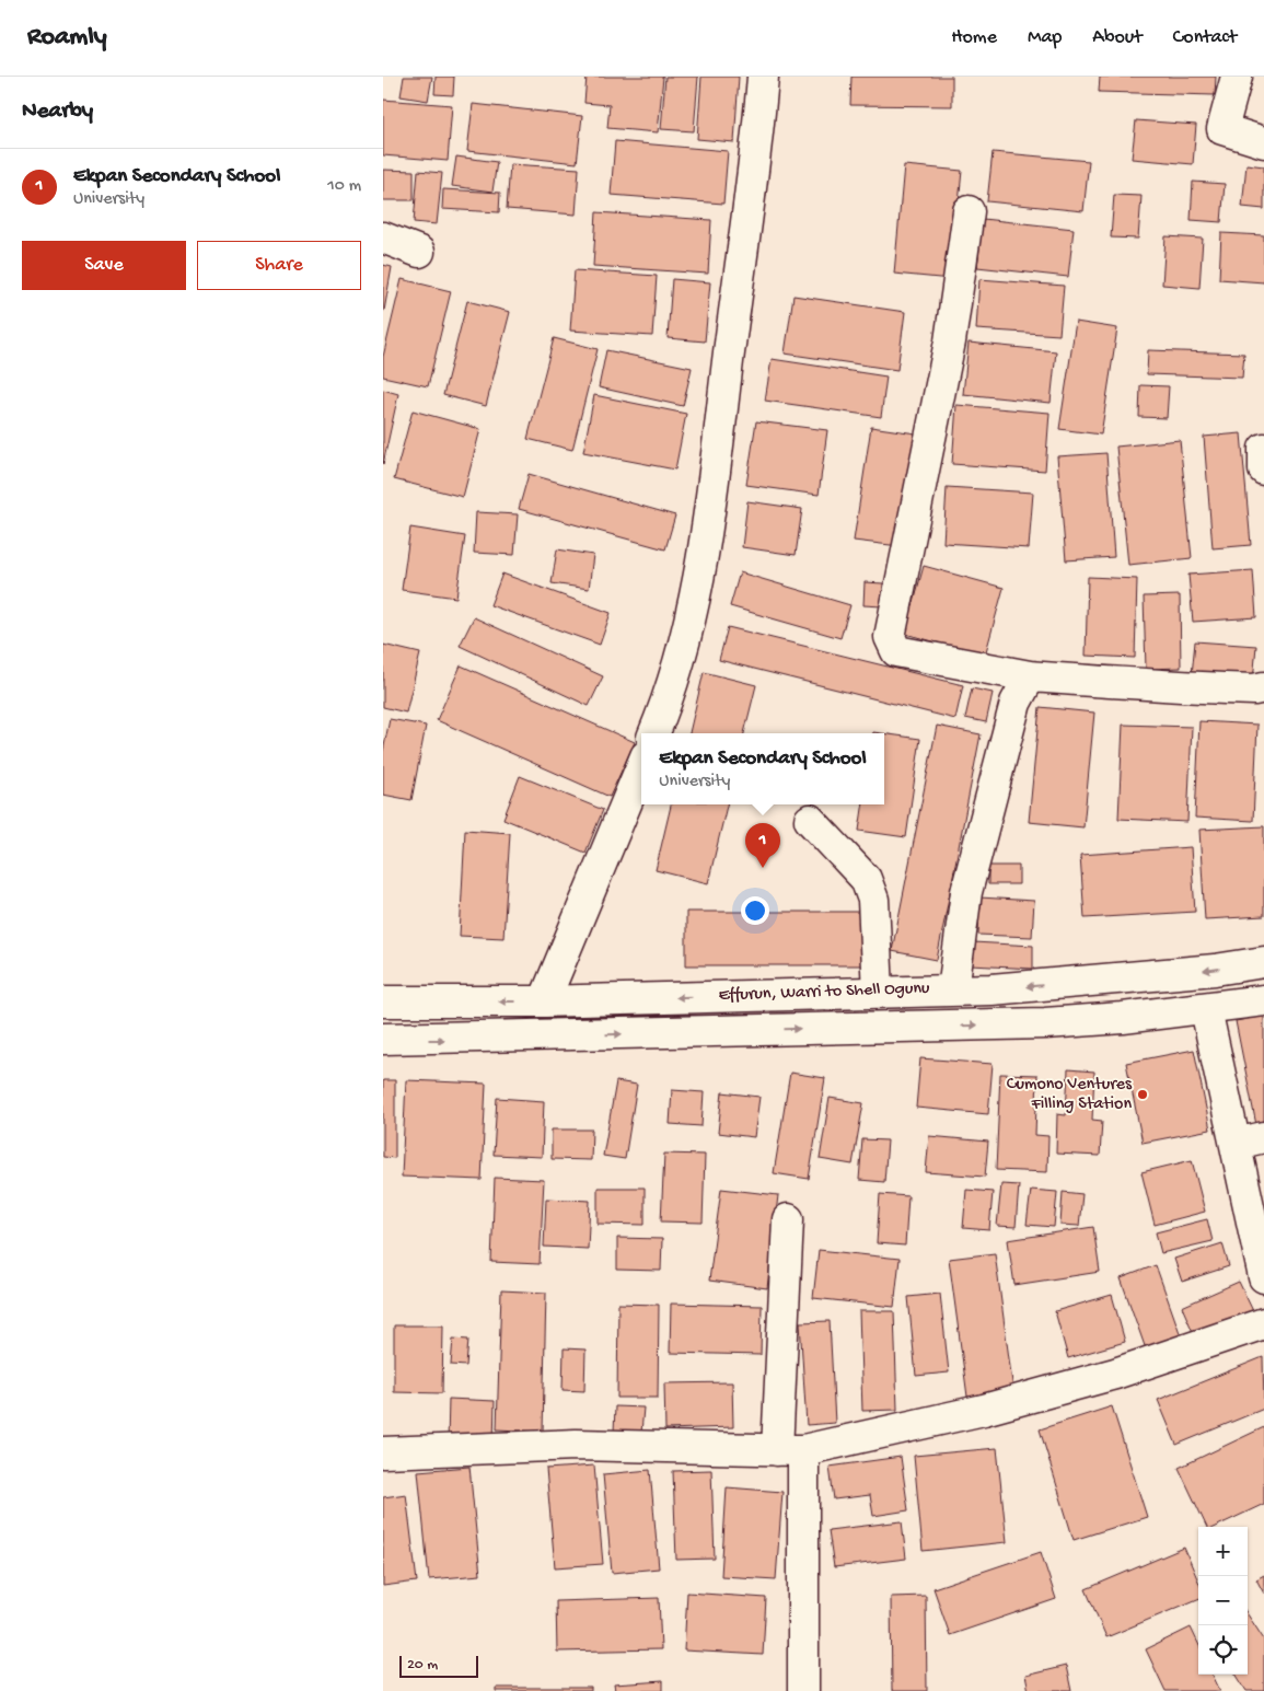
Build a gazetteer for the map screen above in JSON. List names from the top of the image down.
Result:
{
  "streets": {
    "street": ["Effurun, Warri to Shell Ogunu"]
  },
  "places": ["Cumono Ventures Filling Station"],
  "scale_bar": "20 m",
  "page": {
    "header": "Roamly",
    "nav": [
      "Home",
      "Map",
      "About",
      "Contact"
    ],
    "heading": "Nearby",
    "list": [
      {
        "mark": "1",
        "name": "Ekpan Secondary School",
        "note": "University",
        "value": "10 m"
      }
    ],
    "buttons": ["Save", "Share"],
    "popup": ["Ekpan Secondary School", "University"],
    "pins": "1",
    "map_buttons": ["+", "−"],
    "scale": "20 m"
  }
}
